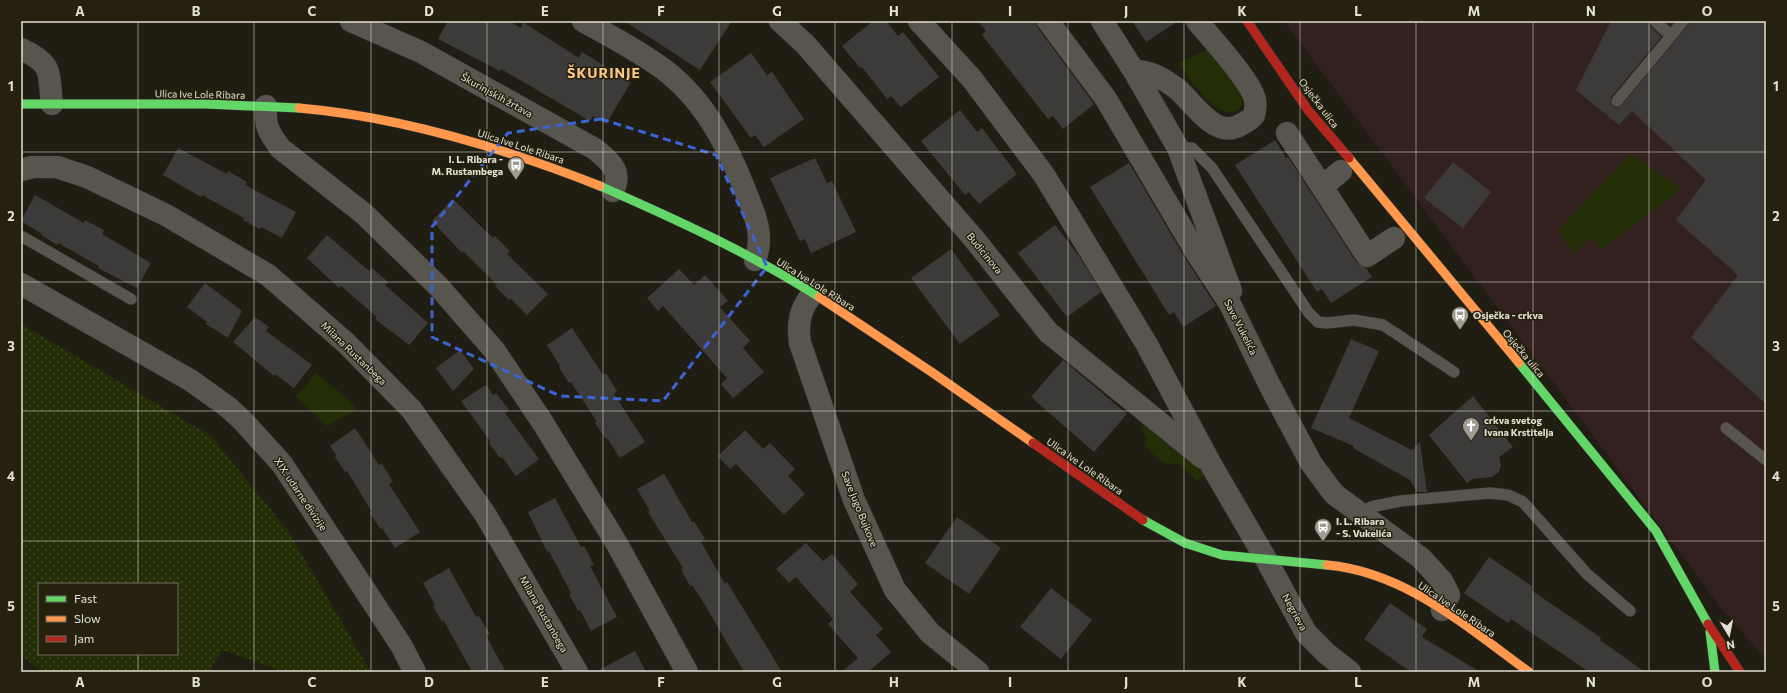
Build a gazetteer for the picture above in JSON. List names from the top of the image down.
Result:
{
  "streets": {
    "street": [
      "Ulica Ive Lole Ribara",
      "Škurinjskih žrtava",
      "Osječka ulica",
      "Budicinova",
      "Save Vukelića",
      "Milana Rustanbega",
      "XIX. udarne divizije",
      "Save Jugo Bujkove",
      "Negrieva"
    ]
  },
  "crossings": [
    ["Ulica Ive Lole Ribara", "Škurinjskih žrtava"],
    ["Ulica Ive Lole Ribara", "Save Vukelića"],
    ["Ulica Ive Lole Ribara", "Save Jugo Bujkove"],
    ["Ulica Ive Lole Ribara", "Negrieva"],
    ["Budicinova", "Negrieva"]
  ],
  "districts": ["ŠKURINJE"],
  "places": {
    "bus stop": ["I. L. Ribara - M. Rustambega", "Osječka - crkva", "I. L. Ribara - S. Vukelića"],
    "church": ["crkva svetog Ivana Krstitelja"]
  },
  "legend": ["Fast", "Slow", "Jam"],
  "north": "bottom",
  "grid": {
    "columns": [
      "A",
      "B",
      "C",
      "D",
      "E",
      "F",
      "G",
      "H",
      "I",
      "J",
      "K",
      "L",
      "M",
      "N",
      "O"
    ],
    "rows": [
      "1",
      "2",
      "3",
      "4",
      "5"
    ]
  }
}
